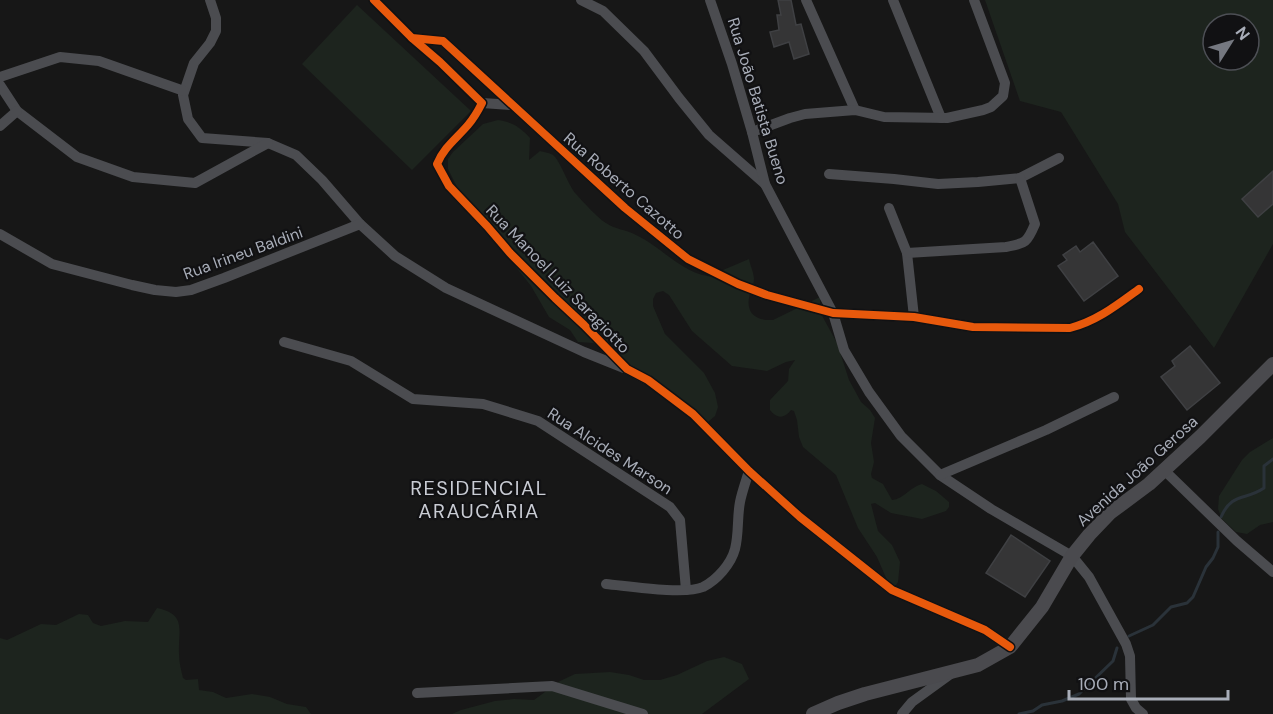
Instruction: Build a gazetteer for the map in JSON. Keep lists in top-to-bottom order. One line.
{"streets":{"main road":["Avenida João Gerosa"],"street":["Rua João Batista Bueno","Rua Roberto Cazotto","Rua Irineu Baldini","Rua Manoel Luiz Saragiotto","Rua Alcides Marson"]},"crossings":[["Rua João Batista Bueno","Rua Roberto Cazotto"],["Rua João Batista Bueno","Avenida João Gerosa"],["Rua Manoel Luiz Saragiotto","Avenida João Gerosa"]],"districts":["RESIDENCIAL ARAUCÁRIA"],"scale_bar":"100 m","north":"top right"}
